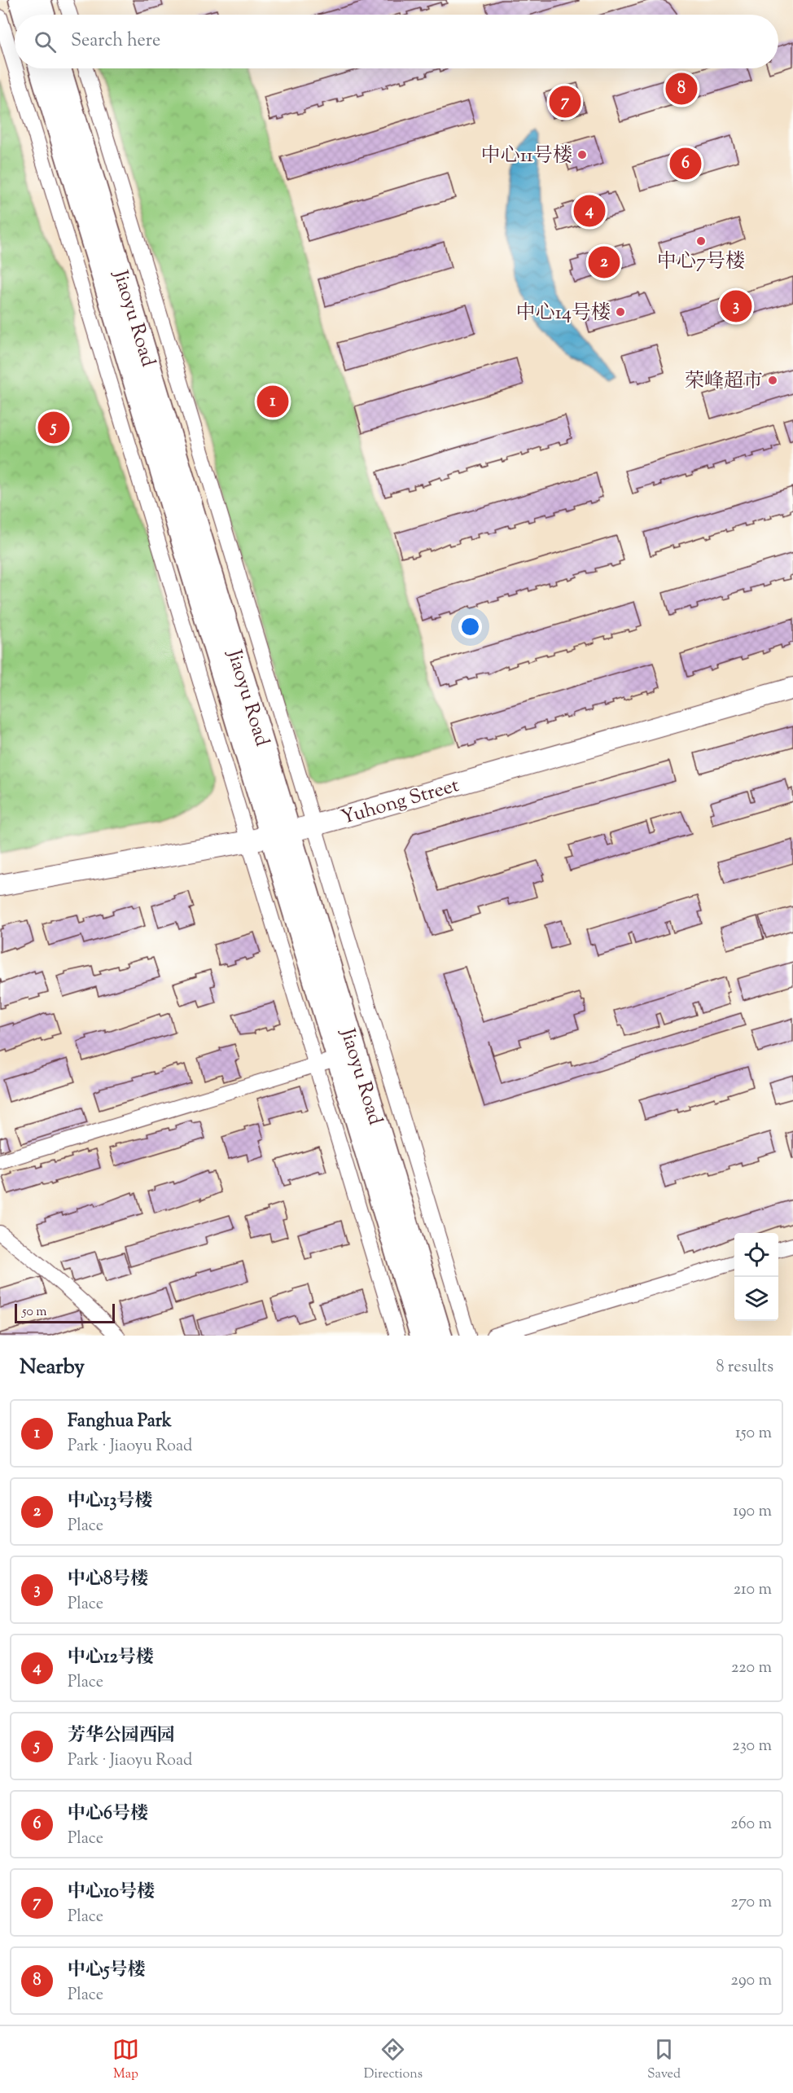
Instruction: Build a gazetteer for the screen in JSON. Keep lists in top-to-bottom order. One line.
{"streets":{"main road":["Jiaoyu Road"],"street":["Yuhong Street"]},"crossings":[["Jiaoyu Road","Yuhong Street"]],"places":["中心11号楼","中心7号楼","中心14号楼","荣峰超市"],"scale_bar":"50 m","page":{"search":"Search here","pins":["8","7","6","4","2","3","1","5"],"scale":"50 m","heading":["Nearby","8 results"],"list":[{"mark":"1","name":"Fanghua Park","note":"Park · Jiaoyu Road","value":"150 m"},{"mark":"2","name":"中心13号楼","note":"Place","value":"190 m"},{"mark":"3","name":"中心8号楼","note":"Place","value":"210 m"},{"mark":"4","name":"中心12号楼","note":"Place","value":"220 m"},{"mark":"5","name":"芳华公园西园","note":"Park · Jiaoyu Road","value":"230 m"},{"mark":"6","name":"中心6号楼","note":"Place","value":"260 m"},{"mark":"7","name":"中心10号楼","note":"Place","value":"270 m"},{"mark":"8","name":"中心5号楼","note":"Place","value":"290 m"}],"nav":["Map","Directions","Saved"]}}
